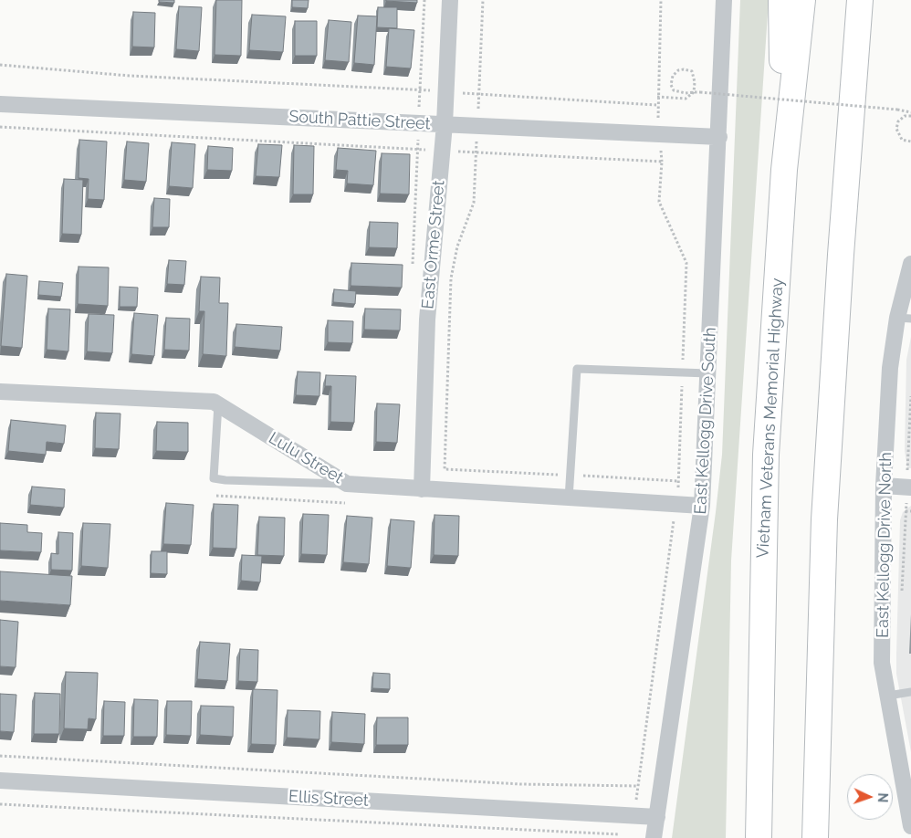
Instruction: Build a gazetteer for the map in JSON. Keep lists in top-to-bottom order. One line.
{"streets":{"highway":["Vietnam Veterans Memorial Highway"],"street":["South Pattie Street","East Orme Street","East Kellogg Drive South","Lulu Street","East Kellogg Drive North","Ellis Street"]},"crossings":[["South Pattie Street","East Orme Street"],["South Pattie Street","East Kellogg Drive South"],["East Orme Street","Lulu Street"],["East Kellogg Drive South","Lulu Street"],["East Kellogg Drive South","Ellis Street"]],"north":"right"}
